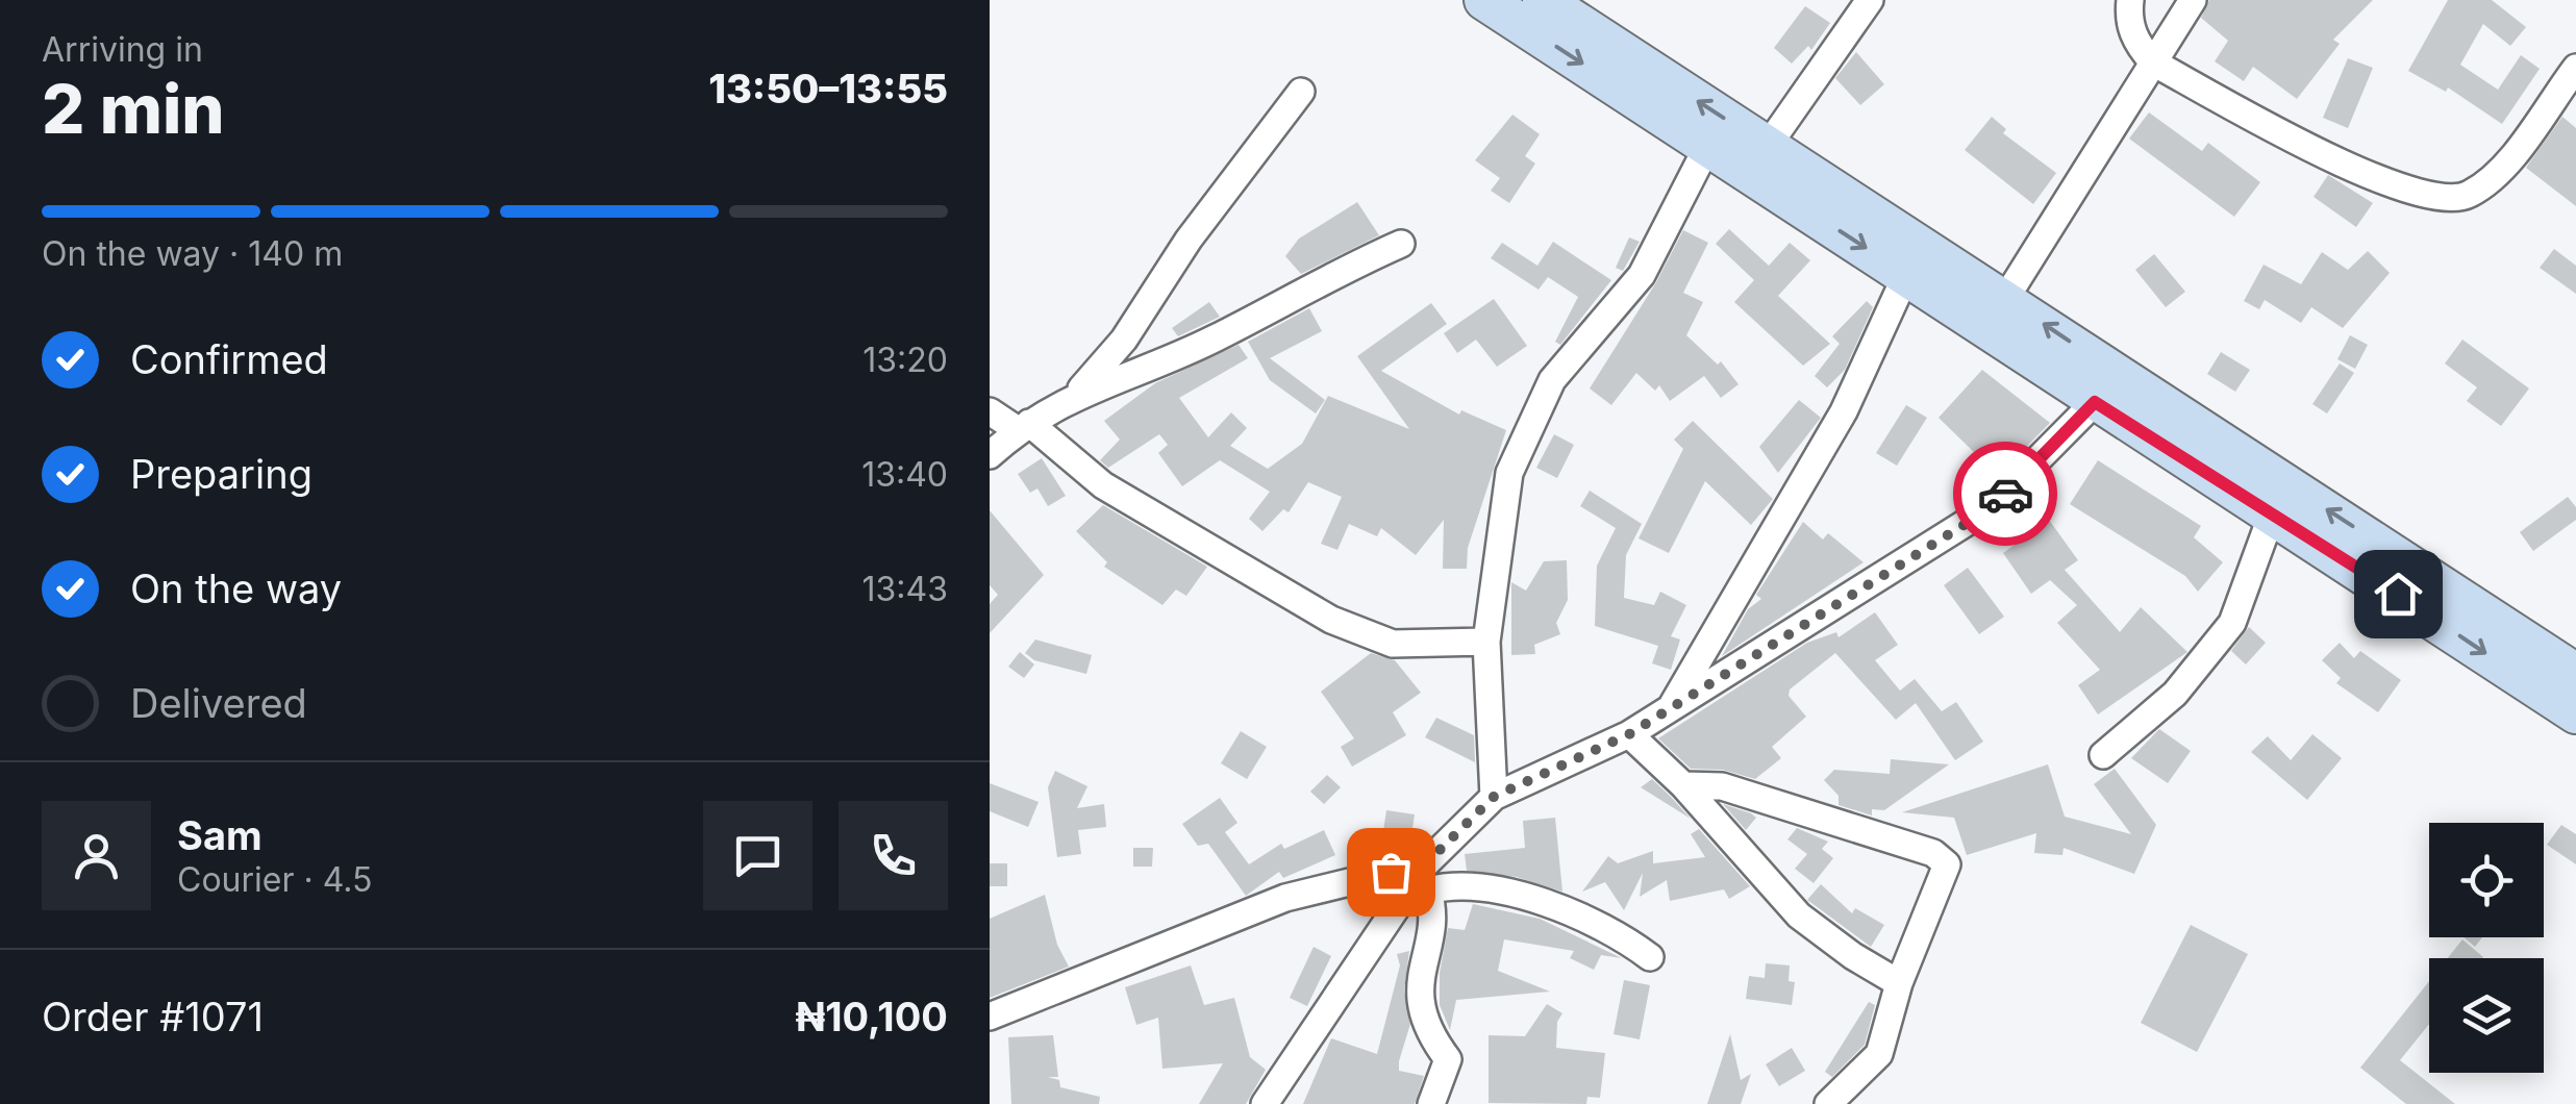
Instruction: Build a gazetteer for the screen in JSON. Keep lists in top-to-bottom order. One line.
{"page":{"heading":["2 min","Arriving in","13:50–13:55"],"panel":["Sam","Courier · 4.5","Order #1071","₦10,100"],"bar":"On the way · 140 m","list":[["Confirmed","13:20"],["Preparing","13:40"],["On the way","13:43"],"Delivered"]}}
